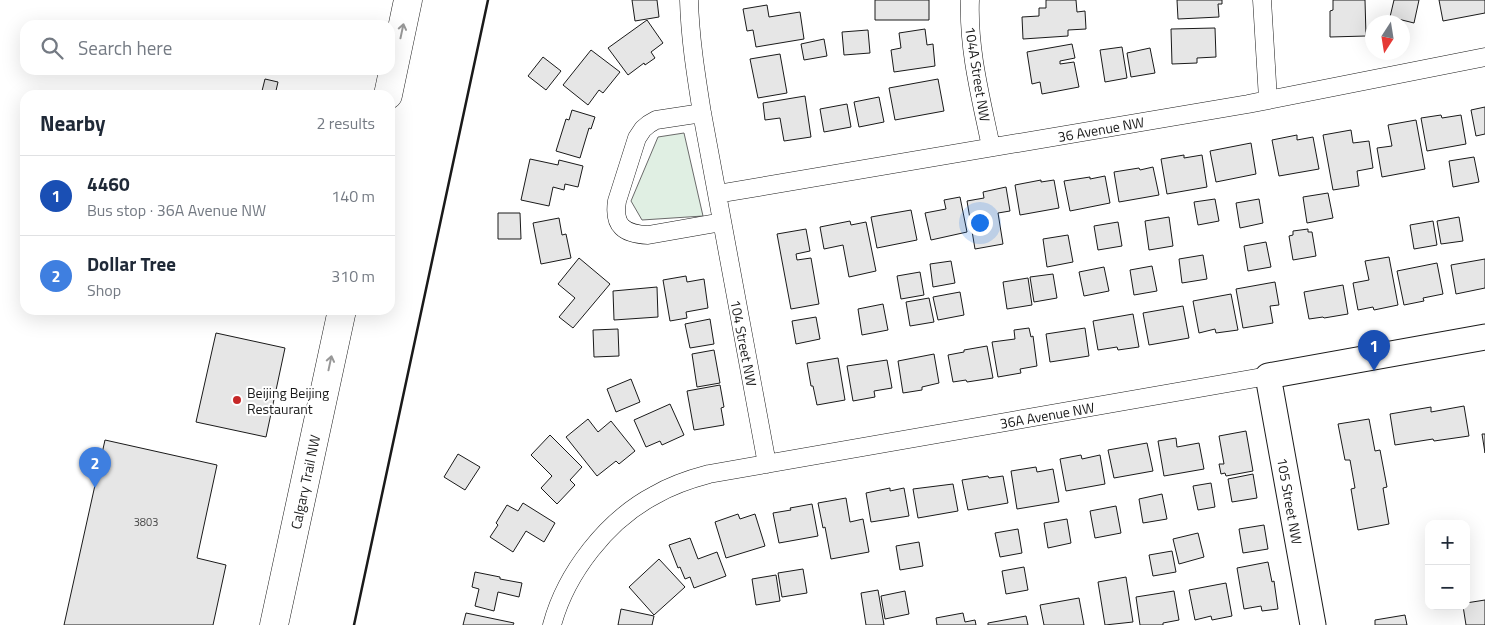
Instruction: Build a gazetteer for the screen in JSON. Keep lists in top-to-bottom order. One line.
{"streets":{"highway":["Calgary Trail NW"],"street":["104A Street NW","36 Avenue NW","104 Street NW","36A Avenue NW","105 Street NW"]},"crossings":[["104A Street NW","36 Avenue NW"],["36 Avenue NW","104 Street NW"],["104 Street NW","36A Avenue NW"],["36A Avenue NW","105 Street NW"]],"one_way":["Calgary Trail NW"],"places":["Beijing Beijing Restaurant"],"house_numbers":["3803"],"north":"bottom","page":{"search":"Search here","heading":["Nearby","2 results"],"list":[{"mark":"1","name":"4460","note":"Bus stop · 36A Avenue NW","value":"140 m"},{"mark":"2","name":"Dollar Tree","note":"Shop","value":"310 m"}],"pins":["1","2"],"map_buttons":["+","−"]}}
